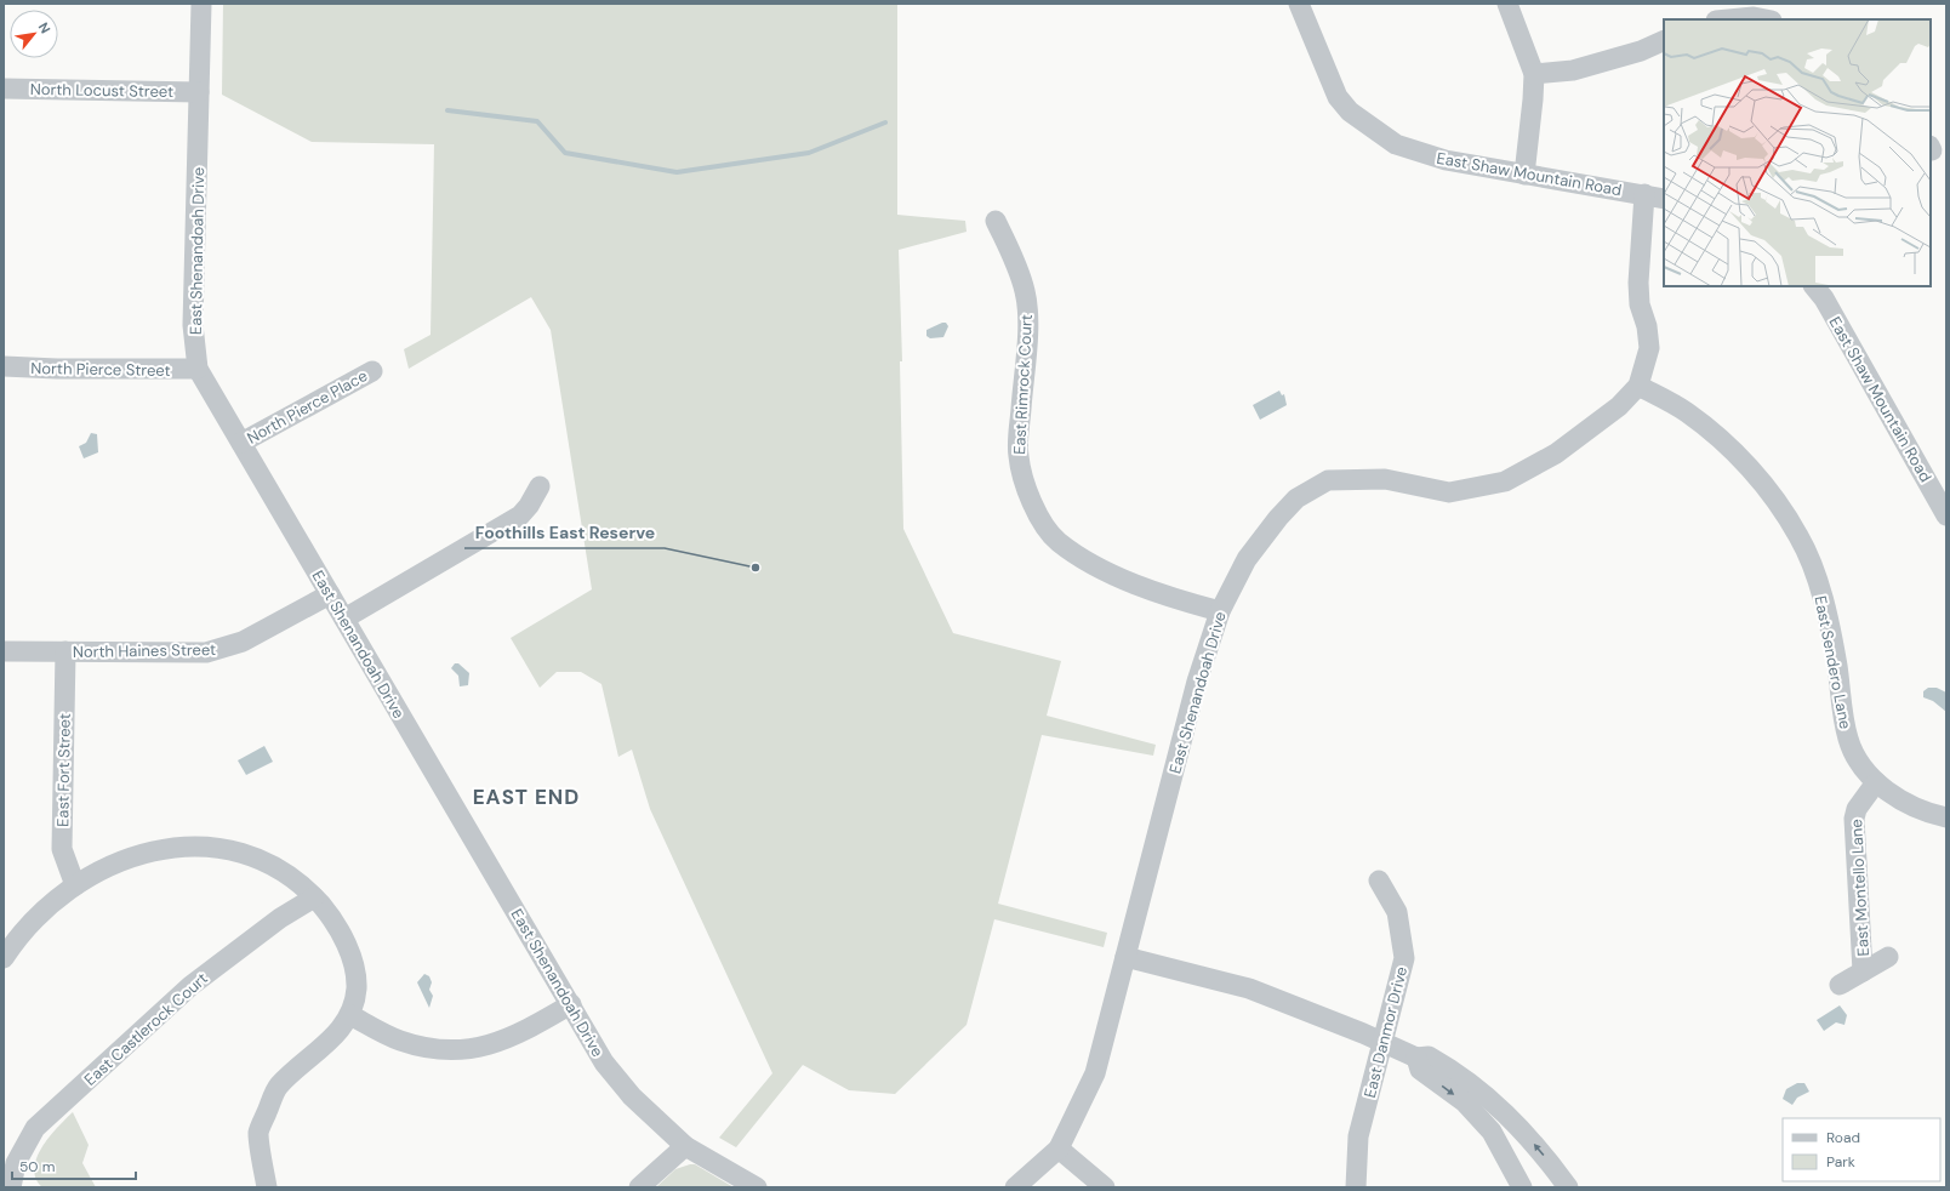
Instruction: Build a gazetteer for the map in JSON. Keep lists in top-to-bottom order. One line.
{"streets":{"street":["North Locust Street","East Shaw Mountain Road","East Shenandoah Drive","North Pierce Street","East Rimrock Court","North Pierce Place","North Haines Street","East Sendero Lane","East Fort Street","East Montello Lane","East Castlerock Court","East Danmor Drive"]},"crossings":[["North Locust Street","East Shenandoah Drive"],["East Shaw Mountain Road","East Shenandoah Drive"],["East Shenandoah Drive","North Pierce Street"],["East Shenandoah Drive","East Rimrock Court"],["East Shenandoah Drive","North Pierce Place"],["East Shenandoah Drive","North Haines Street"],["East Shenandoah Drive","East Sendero Lane"],["North Haines Street","East Fort Street"],["East Sendero Lane","East Montello Lane"]],"districts":["EAST END"],"places":["Foothills East Reserve"],"legend":["Road","Park"],"scale_bar":"50 m","north":"top right"}
